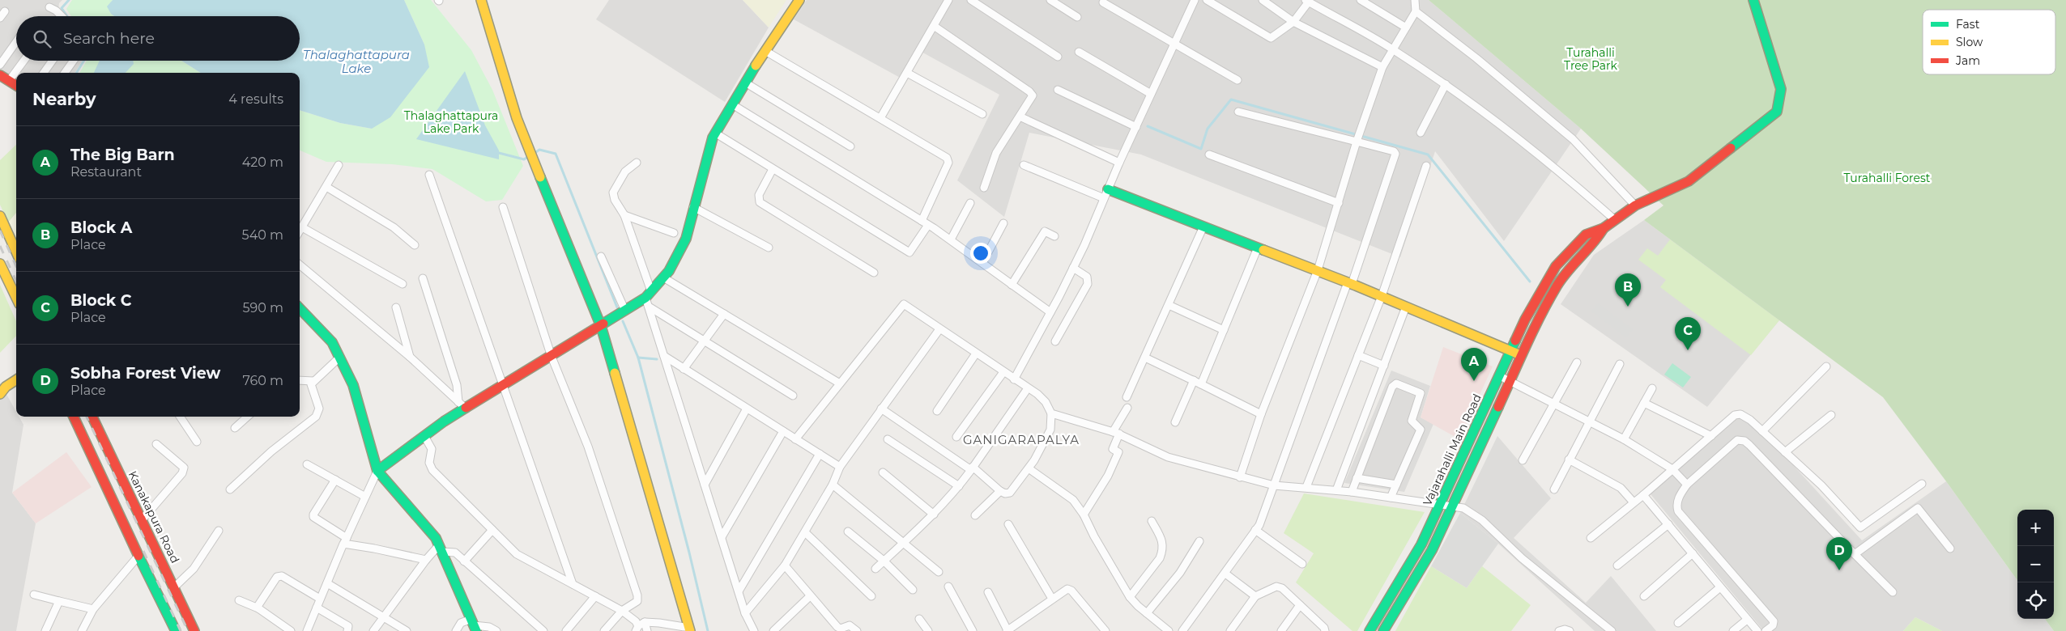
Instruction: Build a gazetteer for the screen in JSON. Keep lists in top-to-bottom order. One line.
{"streets":{"main road":["Vajarahalli Main Road","Kanakapura Road"]},"districts":["GANIGARAPALYA"],"water":["Thalaghattapura Lake"],"parks":["Turahalli Tree Park","Thalaghattapura Lake Park","Turahalli Forest"],"legend":["Fast","Slow","Jam"],"page":{"search":"Search here","heading":["Nearby","4 results"],"list":[{"mark":"A","name":"The Big Barn","note":"Restaurant","value":"420 m"},{"mark":"B","name":"Block A","note":"Place","value":"540 m"},{"mark":"C","name":"Block C","note":"Place","value":"590 m"},{"mark":"D","name":"Sobha Forest View","note":"Place","value":"760 m"}],"pins":["B","C","A","D"],"map_buttons":["+","−"]}}
